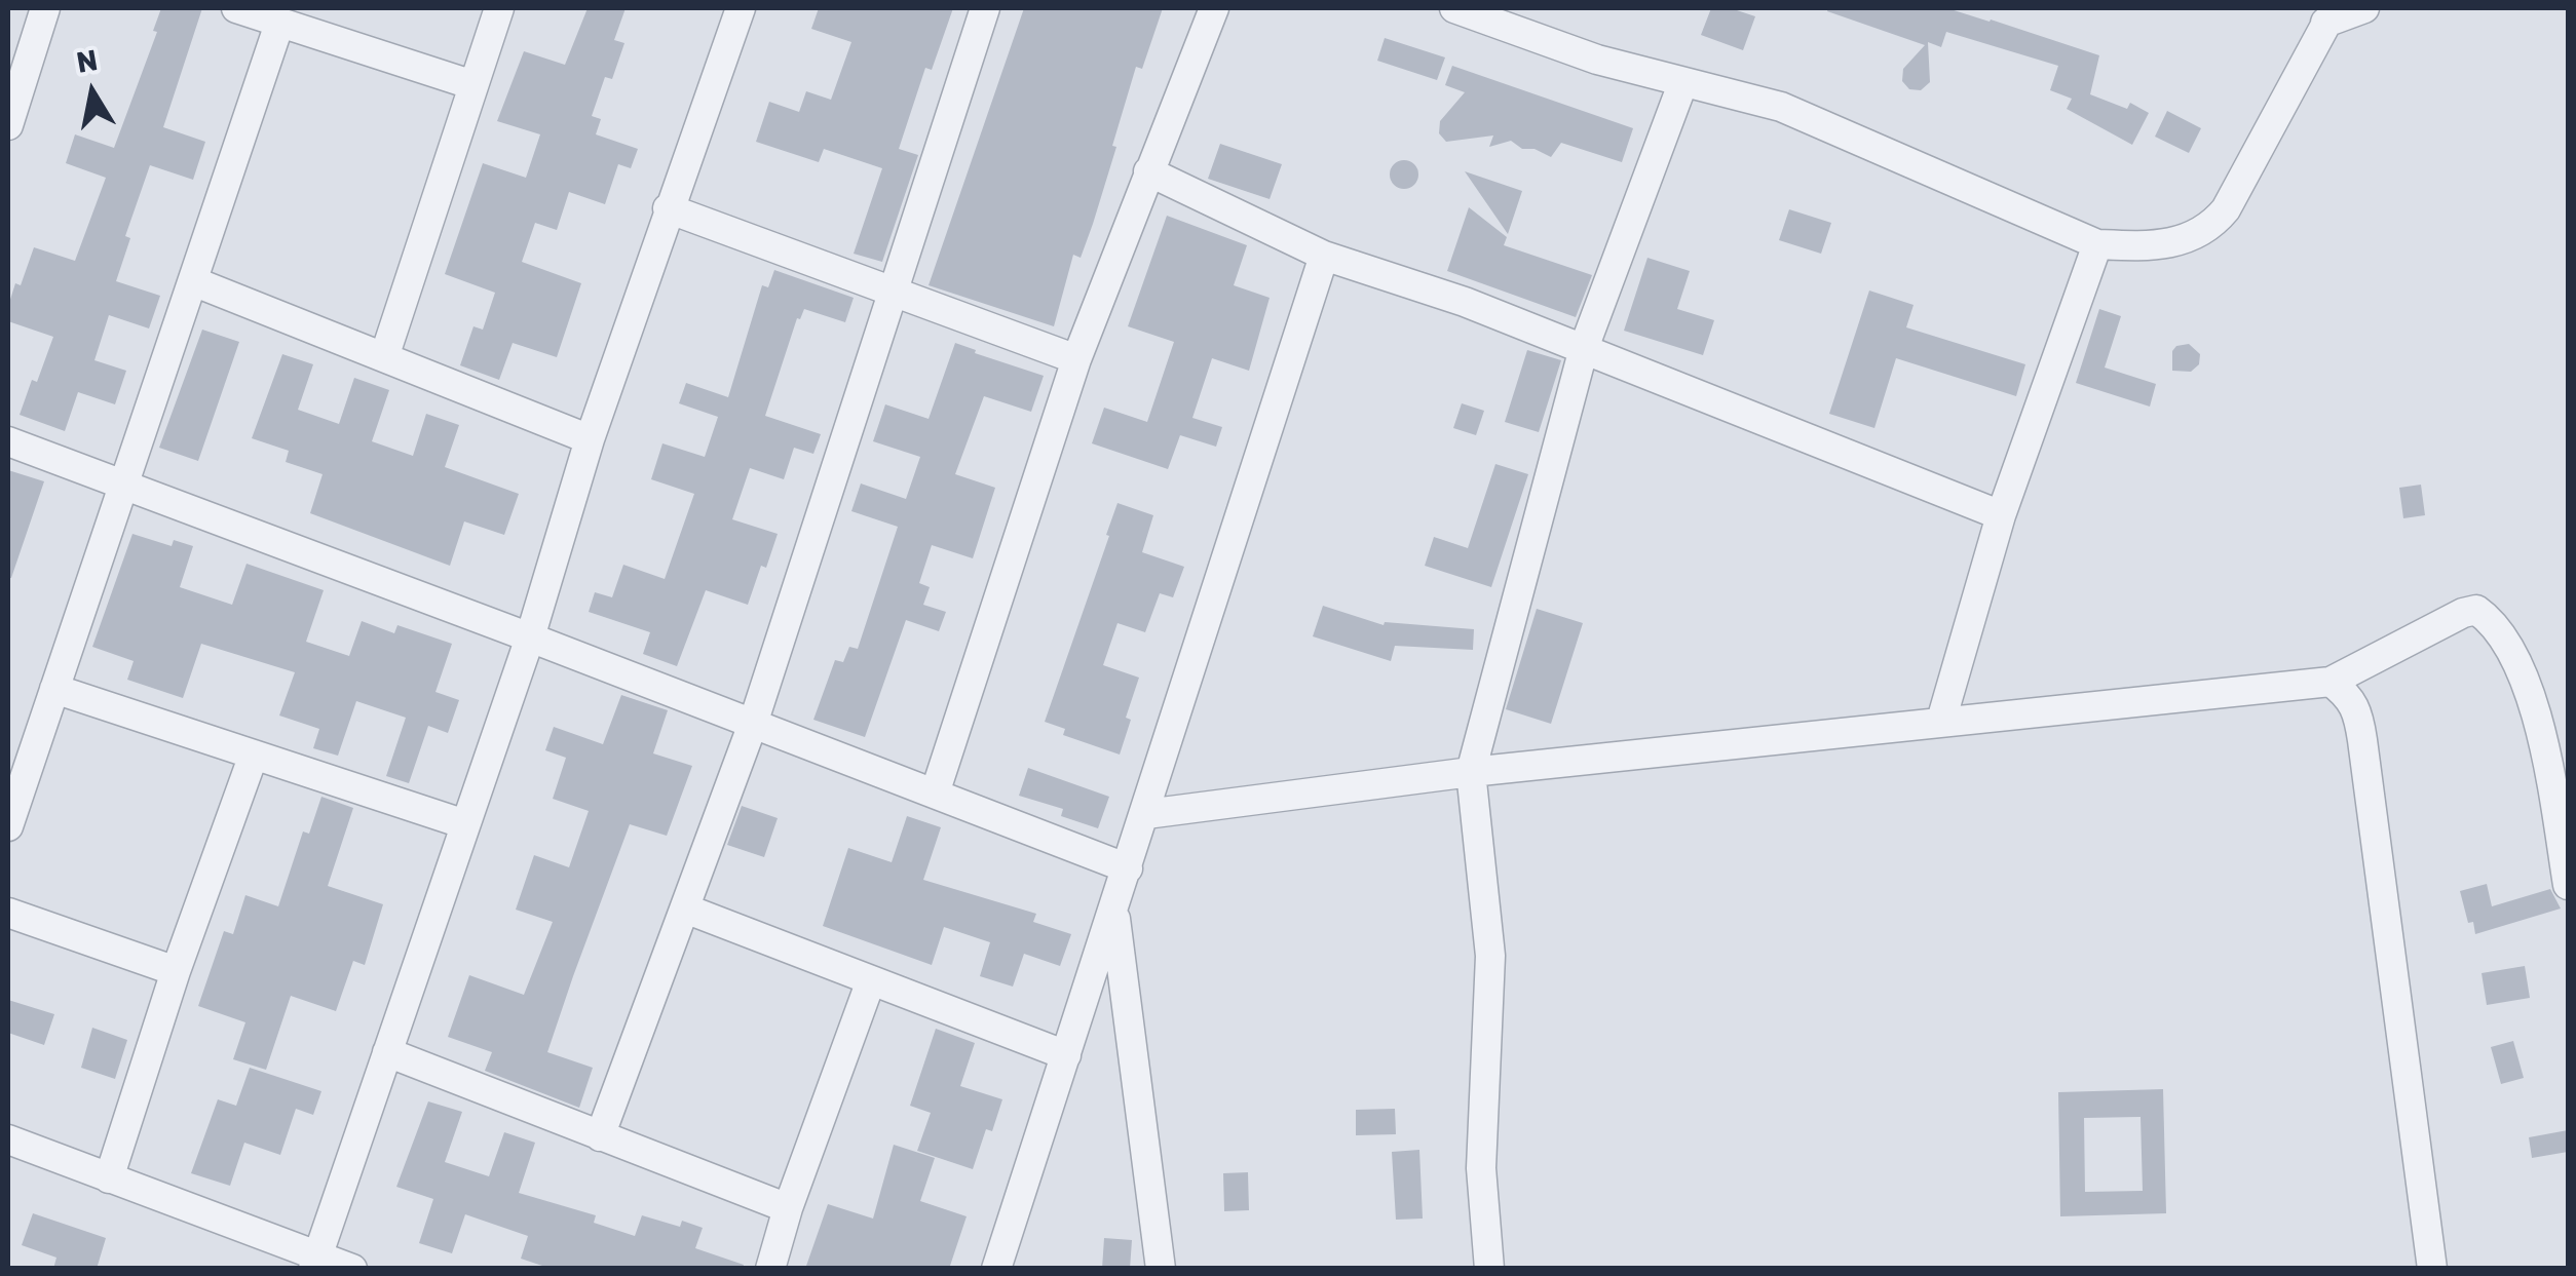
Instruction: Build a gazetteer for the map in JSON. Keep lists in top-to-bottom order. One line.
{"north":"top"}
